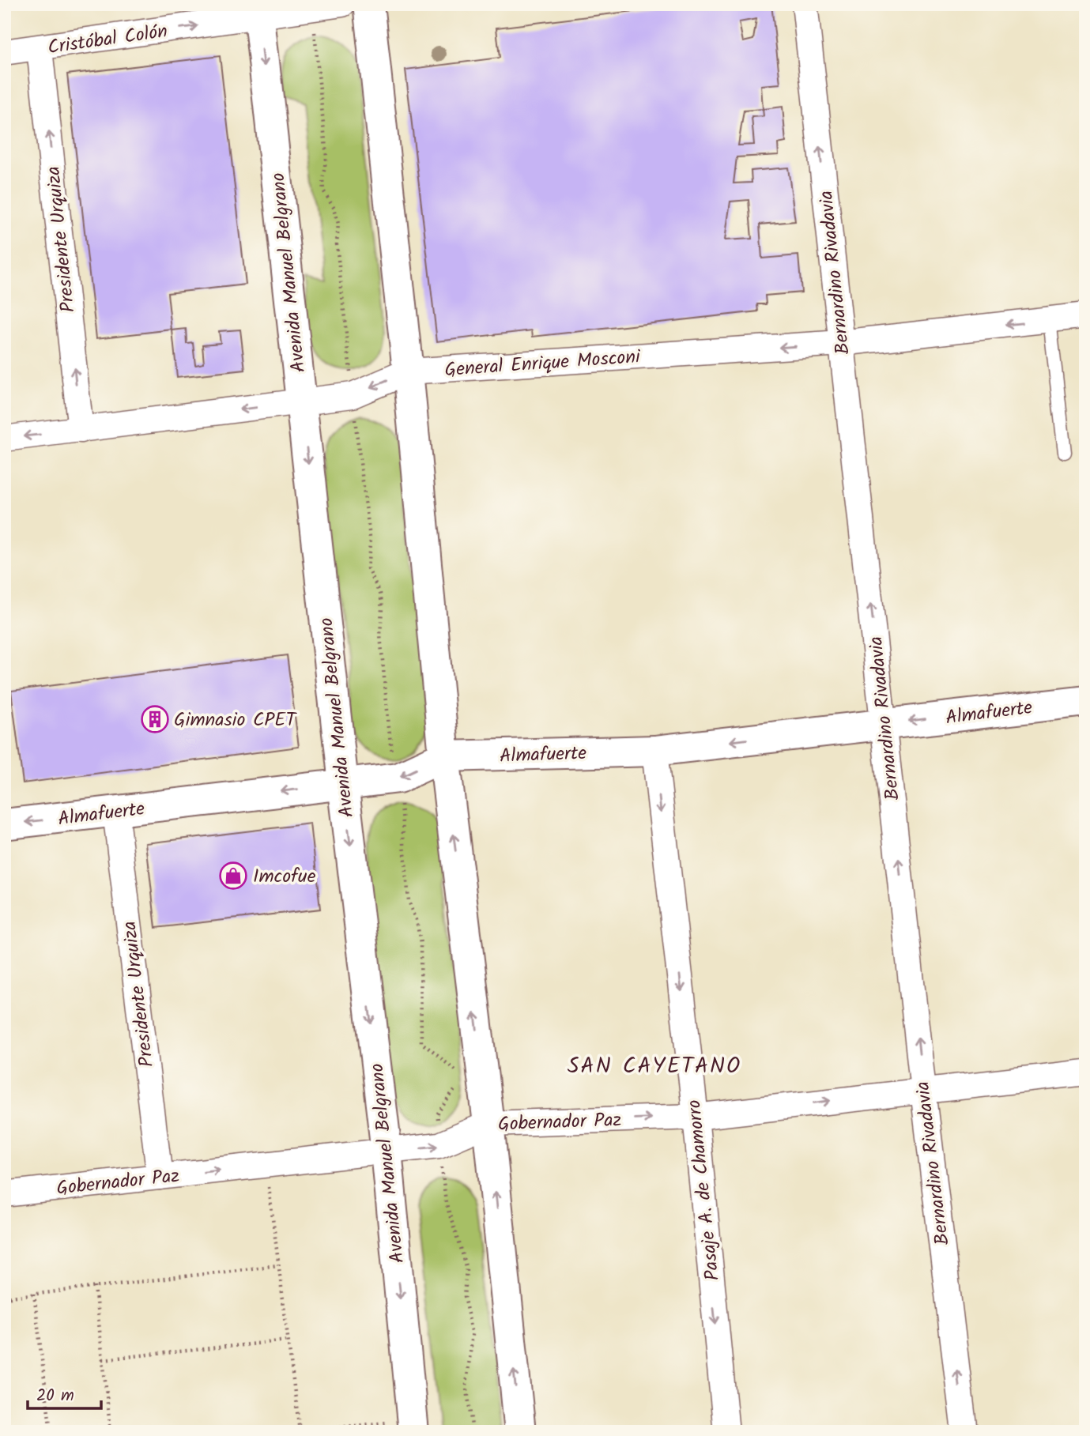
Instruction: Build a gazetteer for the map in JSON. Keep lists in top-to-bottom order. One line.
{"streets":{"main road":["Avenida Manuel Belgrano","Almafuerte"],"street":["Cristóbal Colón","Presidente Urquiza","Bernardino Rivadavia","General Enrique Mosconi","Gobernador Paz","Pasaje A. de Chamorro"]},"crossings":[["Cristóbal Colón","Presidente Urquiza"],["Cristóbal Colón","Avenida Manuel Belgrano"],["Presidente Urquiza","General Enrique Mosconi"],["Presidente Urquiza","Almafuerte"],["Presidente Urquiza","Gobernador Paz"],["Avenida Manuel Belgrano","General Enrique Mosconi"],["Avenida Manuel Belgrano","Almafuerte"],["Avenida Manuel Belgrano","Gobernador Paz"],["Bernardino Rivadavia","General Enrique Mosconi"],["Bernardino Rivadavia","Almafuerte"],["Bernardino Rivadavia","Gobernador Paz"],["Almafuerte","Pasaje A. de Chamorro"],["Gobernador Paz","Pasaje A. de Chamorro"]],"one_way":["Cristóbal Colón","Presidente Urquiza","Bernardino Rivadavia","General Enrique Mosconi","Almafuerte","Gobernador Paz","Pasaje A. de Chamorro"],"districts":["SAN CAYETANO"],"places":{"building":["Gimnasio CPET"],"shop":["Imcofue"]},"scale_bar":"20 m"}
